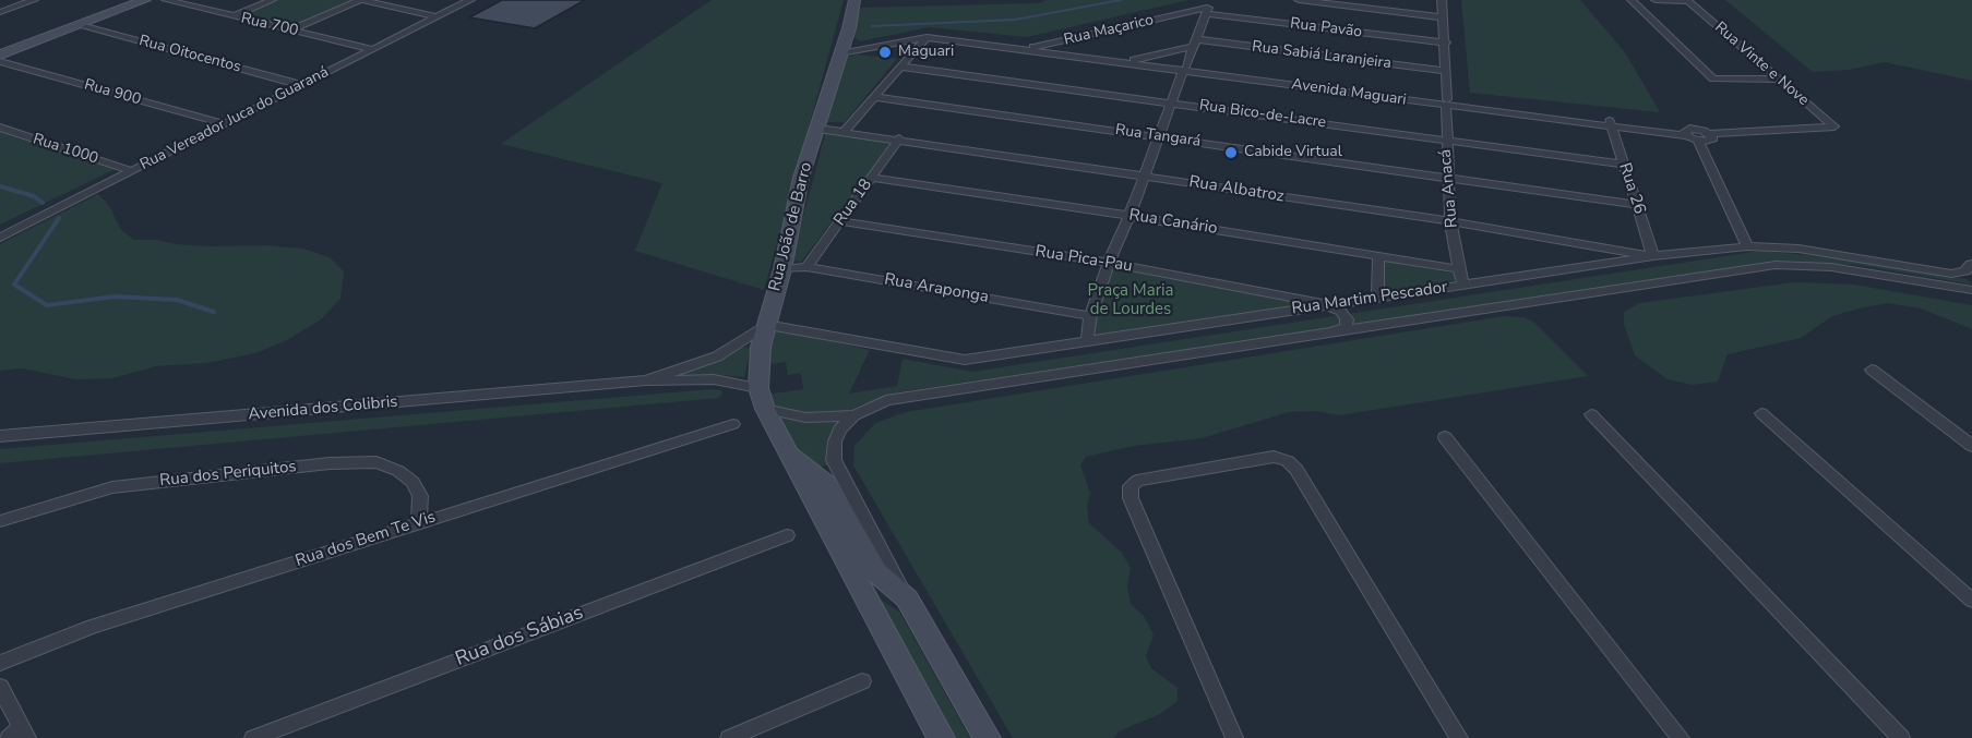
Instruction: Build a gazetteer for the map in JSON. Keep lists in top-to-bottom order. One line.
{"streets":{"street":["Rua 700","Rua Pavão","Rua Maçarico","Rua Oitocentos","Rua Sabiá Laranjeira","Rua Vinte e Nove","Rua 900","Avenida Maguari","Rua Bico-de-Lacre","Rua Vereador Juca do Guaraná","Rua Tangará","Rua 1000","Rua Anacá","Rua 26","Rua Albatroz","Rua 18","Rua Canário","Rua João de Barro","Rua Pica-Pau","Rua Araponga","Rua Martim Pescador","Avenida dos Colibris","Rua dos Periquitos","Rua dos Bem Te Vis","Rua dos Sábias"]},"crossings":[["Rua 700","Rua Vereador Juca do Guaraná"],["Rua Pavão","Rua Maçarico"],["Rua Pavão","Rua Anacá"],["Rua Maçarico","Avenida Maguari"],["Rua Oitocentos","Rua Vereador Juca do Guaraná"],["Rua Sabiá Laranjeira","Avenida Maguari"],["Rua Sabiá Laranjeira","Rua Anacá"],["Rua 900","Rua Vereador Juca do Guaraná"],["Avenida Maguari","Rua Anacá"],["Avenida Maguari","Rua 26"],["Avenida Maguari","Rua João de Barro"],["Rua Bico-de-Lacre","Rua Anacá"],["Rua Bico-de-Lacre","Rua 26"],["Rua Vereador Juca do Guaraná","Rua 1000"],["Rua Tangará","Rua Anacá"],["Rua Tangará","Rua 26"],["Rua Anacá","Rua Albatroz"],["Rua Anacá","Rua Canário"],["Rua 26","Rua Albatroz"],["Rua 26","Rua Martim Pescador"],["Rua Albatroz","Rua 18"],["Rua Albatroz","Rua João de Barro"],["Rua Albatroz","Rua Martim Pescador"],["Rua 18","Rua Canário"],["Rua 18","Rua Pica-Pau"],["Rua 18","Rua Araponga"],["Rua João de Barro","Rua Araponga"],["Rua João de Barro","Rua Martim Pescador"],["Rua João de Barro","Avenida dos Colibris"],["Rua Pica-Pau","Rua Martim Pescador"],["Rua Martim Pescador","Avenida dos Colibris"],["Rua dos Periquitos","Rua dos Bem Te Vis"]],"parks":["Praça Maria de Lourdes"],"places":["Maguari","Cabide Virtual"]}
